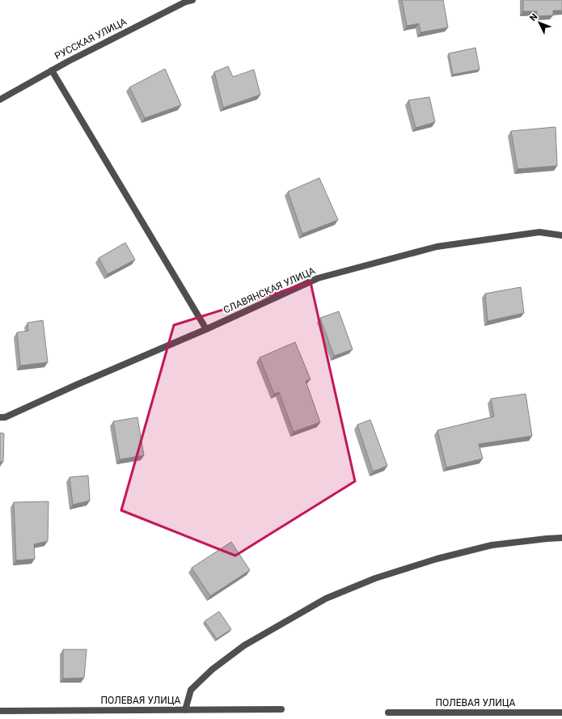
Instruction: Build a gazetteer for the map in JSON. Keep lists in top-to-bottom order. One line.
{"streets":{"street":["РУССКАЯ УЛИЦА","СЛАВЯНСКАЯ УЛИЦА","ПОЛЕВАЯ УЛИЦА"]},"north":"top left"}
